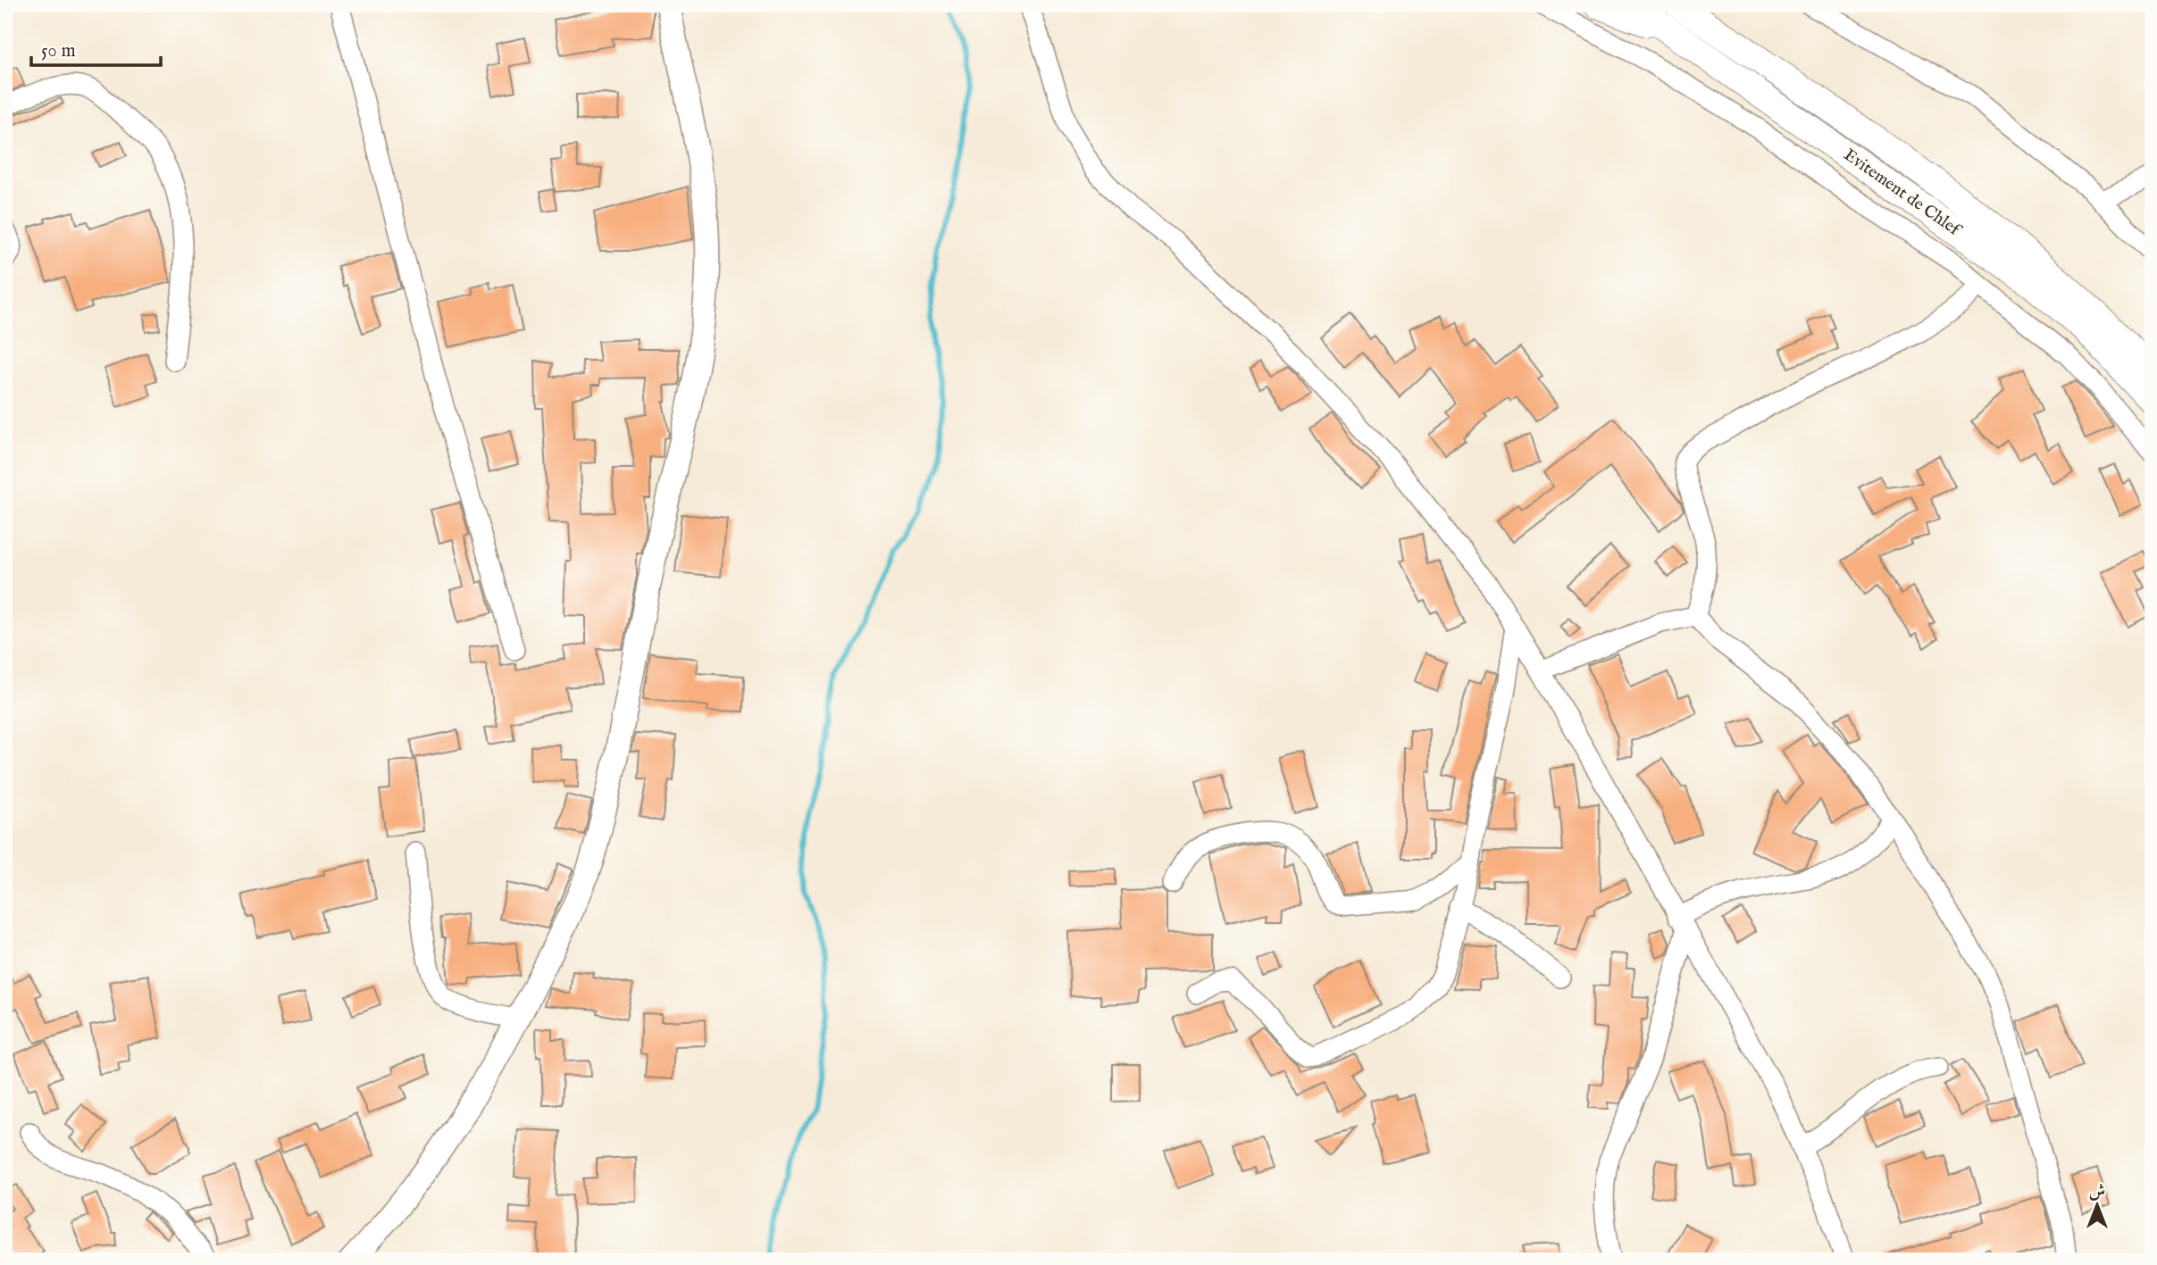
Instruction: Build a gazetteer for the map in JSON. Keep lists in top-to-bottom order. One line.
{"streets":{"highway":["Evitement de Chlef"]},"scale_bar":"50 m","north":"top"}
